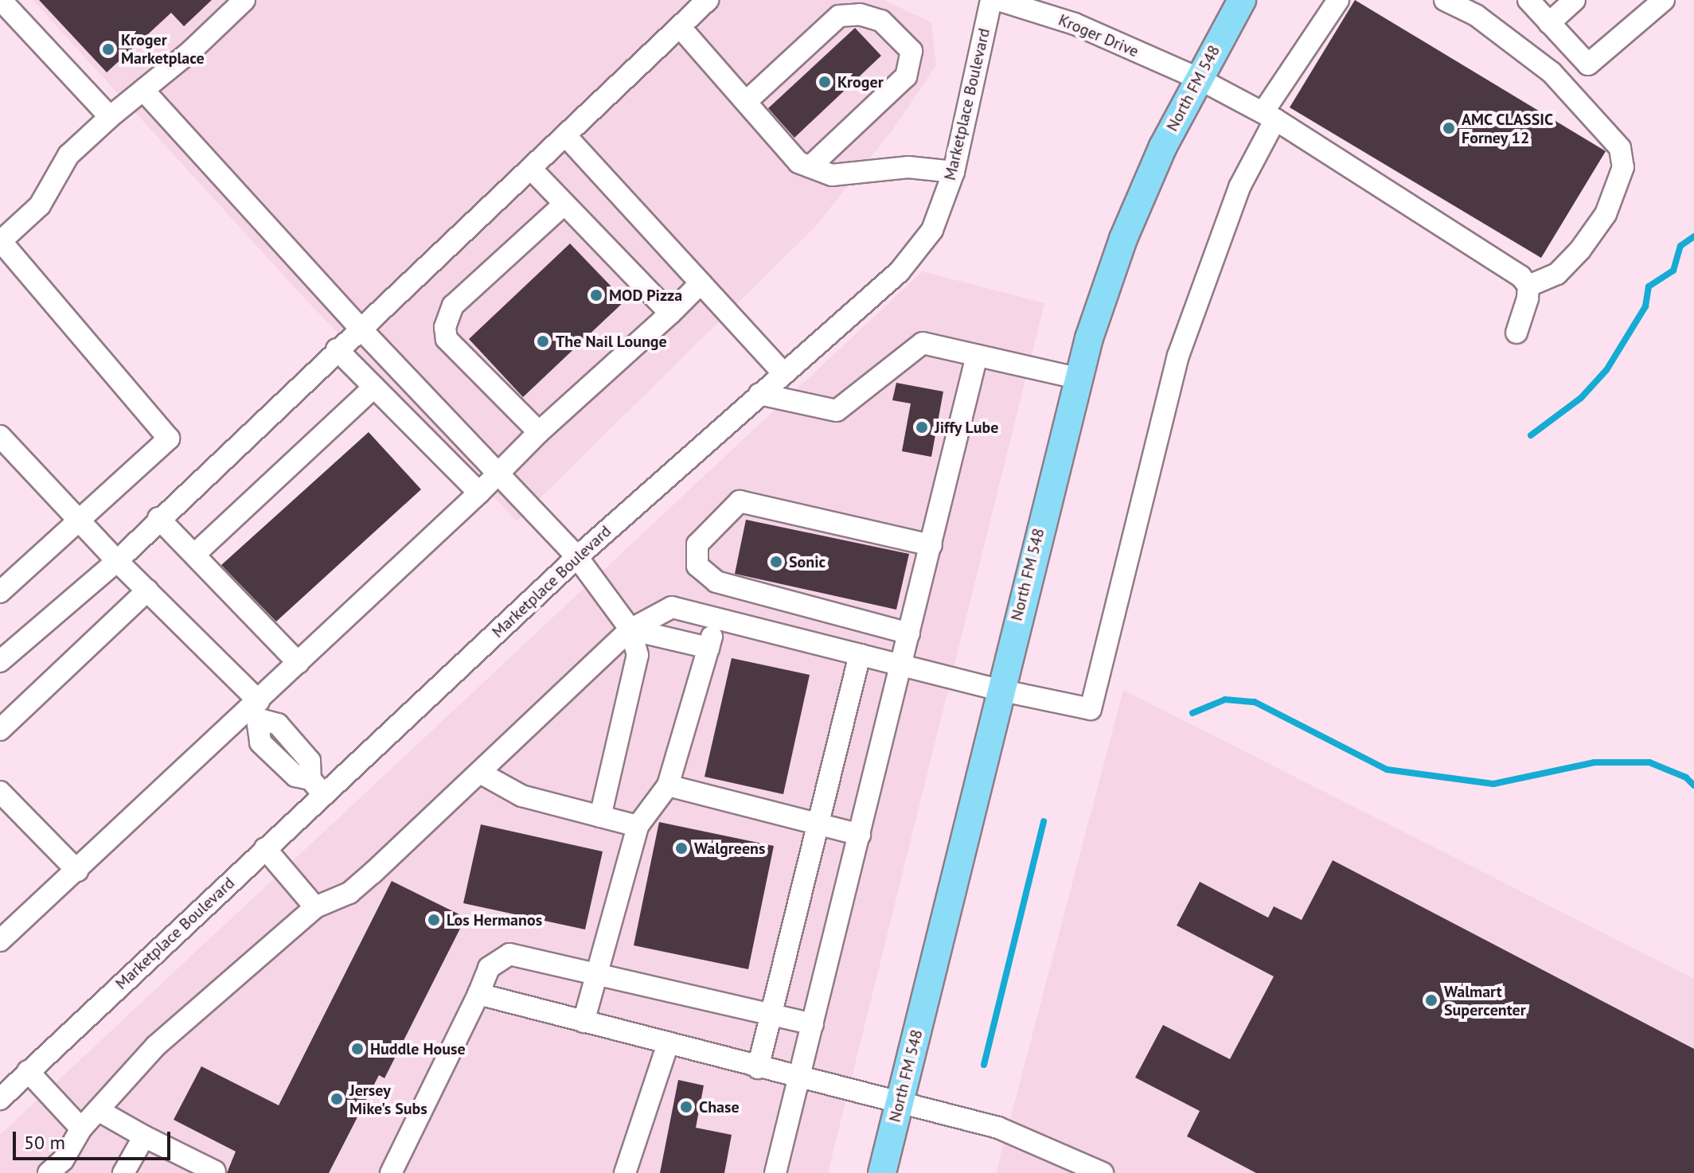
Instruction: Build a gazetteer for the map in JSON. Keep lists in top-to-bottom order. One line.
{"streets":{"main road":["North FM 548"],"street":["Kroger Drive","Marketplace Boulevard"]},"crossings":[["Kroger Drive","North FM 548"]],"places":["Kroger Marketplace","Kroger","AMC CLASSIC Forney 12","MOD Pizza","The Nail Lounge","Jiffy Lube","Sonic","Walgreens","Los Hermanos","Walmart Supercenter","Huddle House","Jersey Mike's Subs","Chase"],"scale_bar":"50 m"}
